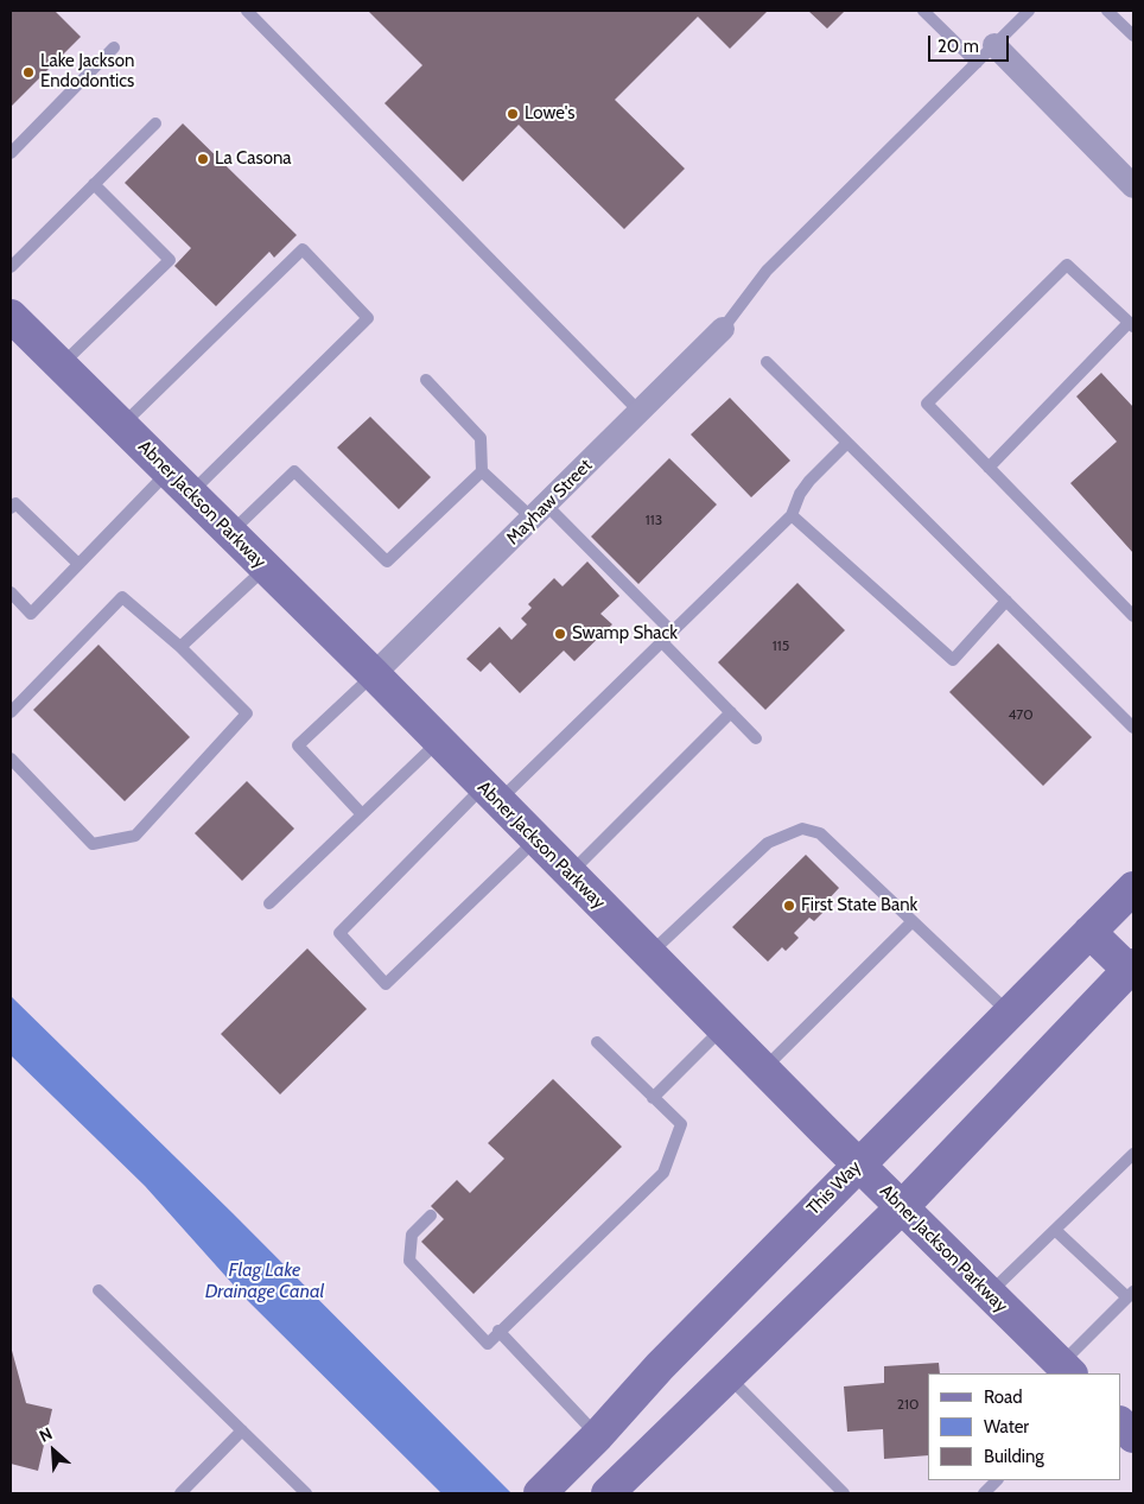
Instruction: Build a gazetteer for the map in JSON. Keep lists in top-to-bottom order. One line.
{"streets":{"main road":["Abner Jackson Parkway","This Way"],"street":["Mayhaw Street"]},"crossings":[["Mayhaw Street","Abner Jackson Parkway"],["Abner Jackson Parkway","This Way"]],"water":["Flag Lake Drainage Canal"],"places":["Lake Jackson Endodontics","Lowe's","La Casona","Swamp Shack","First State Bank"],"house_numbers":["113","115","470","210"],"legend":["Road","Water","Building"],"scale_bar":"20 m","north":"top left"}
